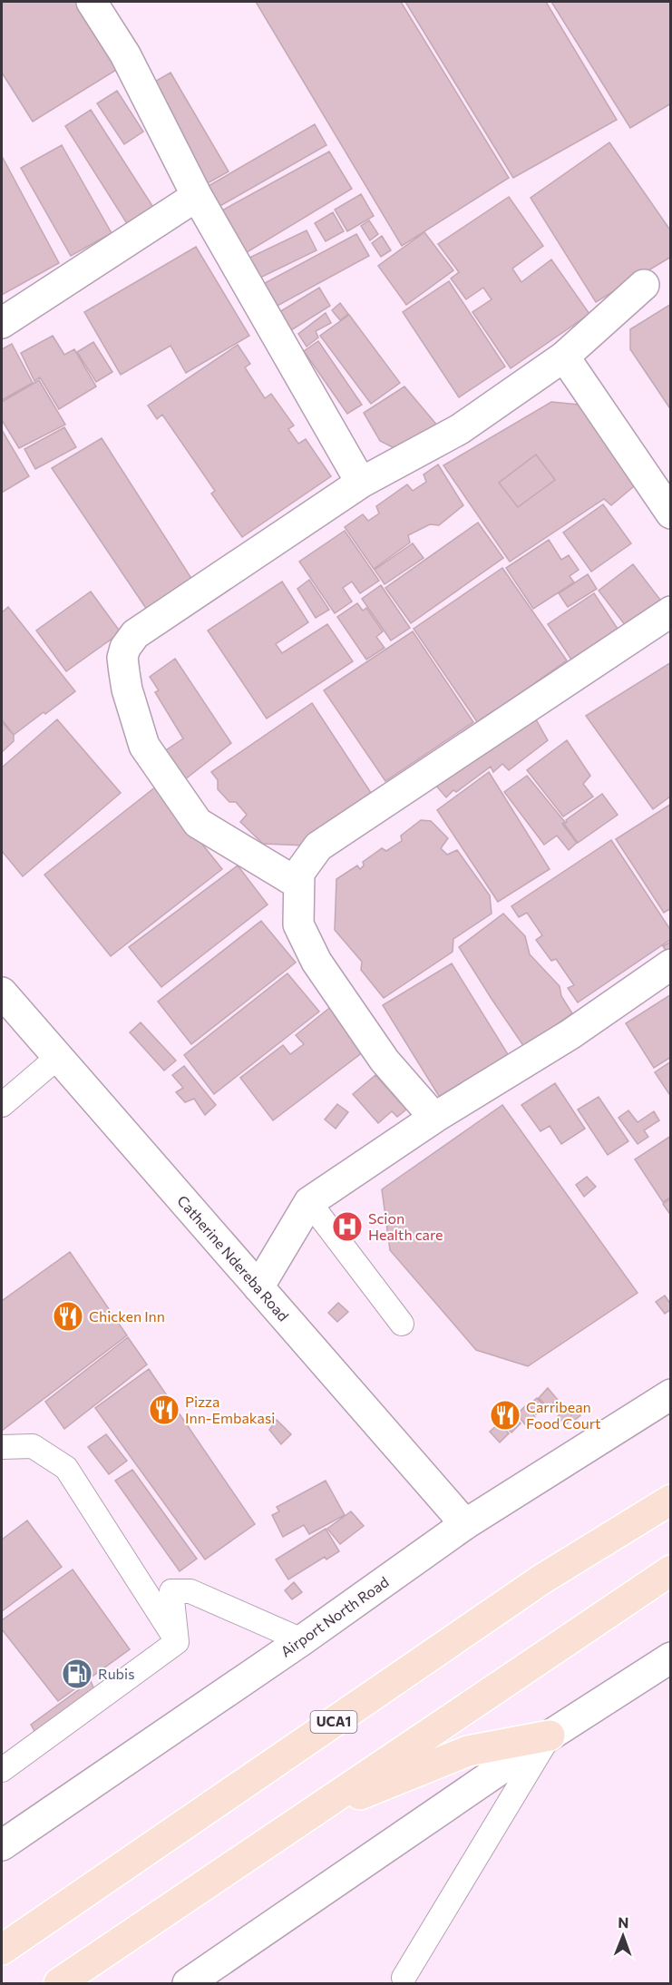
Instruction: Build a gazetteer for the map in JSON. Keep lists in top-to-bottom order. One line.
{"streets":{"main road":["UCA1"],"street":["Catherine Ndereba Road","Airport North Road"]},"crossings":[["Catherine Ndereba Road","Airport North Road"]],"places":{"hospital":["Scion Health care"],"restaurant":["Chicken Inn","Pizza Inn-Embakasi","Carribean Food Court"],"fuel station":["Rubis"]},"north":"top"}
